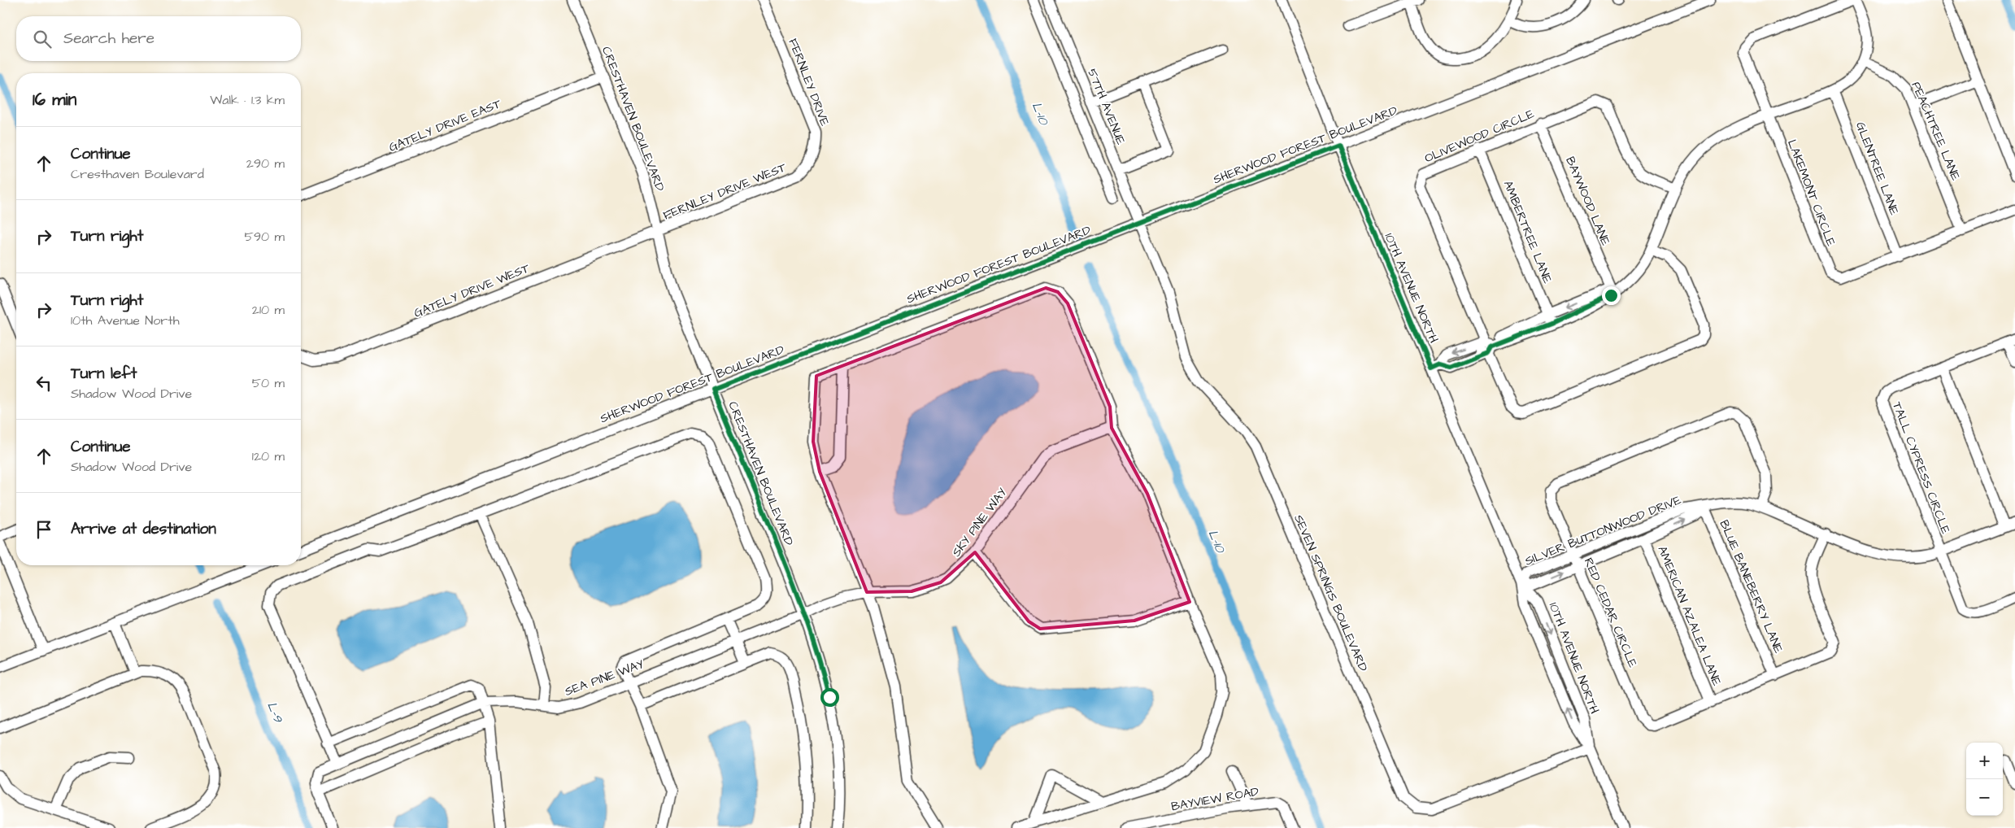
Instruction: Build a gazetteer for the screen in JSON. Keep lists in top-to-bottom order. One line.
{"streets":{"street":["FERNLEY DRIVE","57TH AVENUE","CRESTHAVEN BOULEVARD","GATELY DRIVE EAST","PEACHTREE LANE","OLIVEWOOD CIRCLE","SHERWOOD FOREST BOULEVARD","GLENTREE LANE","FERNLEY DRIVE WEST","LAKEMONT CIRCLE","BAYWOOD LANE","AMBERTREE LANE","10TH AVENUE NORTH","GATELY DRIVE WEST","TALL CYPRESS CIRCLE","SKY PINE WAY","SILVER BUTTONWOOD DRIVE","BLUE BANEBERRY LANE","SEVEN SPRINGS BOULEVARD","RED CEDAR CIRCLE","AMERICAN AZALEA LANE","SEA PINE WAY","BAYVIEW ROAD"]},"crossings":[["FERNLEY DRIVE","FERNLEY DRIVE WEST"],["57TH AVENUE","SHERWOOD FOREST BOULEVARD"],["57TH AVENUE","SEVEN SPRINGS BOULEVARD"],["CRESTHAVEN BOULEVARD","GATELY DRIVE EAST"],["CRESTHAVEN BOULEVARD","SHERWOOD FOREST BOULEVARD"],["CRESTHAVEN BOULEVARD","FERNLEY DRIVE WEST"],["CRESTHAVEN BOULEVARD","GATELY DRIVE WEST"],["CRESTHAVEN BOULEVARD","SKY PINE WAY"],["CRESTHAVEN BOULEVARD","SEA PINE WAY"],["PEACHTREE LANE","LAKEMONT CIRCLE"],["OLIVEWOOD CIRCLE","BAYWOOD LANE"],["OLIVEWOOD CIRCLE","AMBERTREE LANE"],["SHERWOOD FOREST BOULEVARD","10TH AVENUE NORTH"],["SHERWOOD FOREST BOULEVARD","SEVEN SPRINGS BOULEVARD"],["GLENTREE LANE","LAKEMONT CIRCLE"],["FERNLEY DRIVE WEST","GATELY DRIVE WEST"],["10TH AVENUE NORTH","SILVER BUTTONWOOD DRIVE"],["10TH AVENUE NORTH","SEVEN SPRINGS BOULEVARD"],["TALL CYPRESS CIRCLE","SILVER BUTTONWOOD DRIVE"],["SKY PINE WAY","SEA PINE WAY"],["SILVER BUTTONWOOD DRIVE","BLUE BANEBERRY LANE"],["SILVER BUTTONWOOD DRIVE","RED CEDAR CIRCLE"],["SILVER BUTTONWOOD DRIVE","AMERICAN AZALEA LANE"],["BLUE BANEBERRY LANE","RED CEDAR CIRCLE"],["RED CEDAR CIRCLE","AMERICAN AZALEA LANE"]],"water":["L-10","L-9"],"page":{"search":"Search here","heading":["16 min","Walk · 1.3 km"],"list":[["Continue","Cresthaven Boulevard","290 m"],["Turn right","590 m"],["Turn right","10th Avenue North","210 m"],["Turn left","Shadow Wood Drive","50 m"],["Continue","Shadow Wood Drive","120 m"],"Arrive at destination"],"map_buttons":["+","−"]}}
